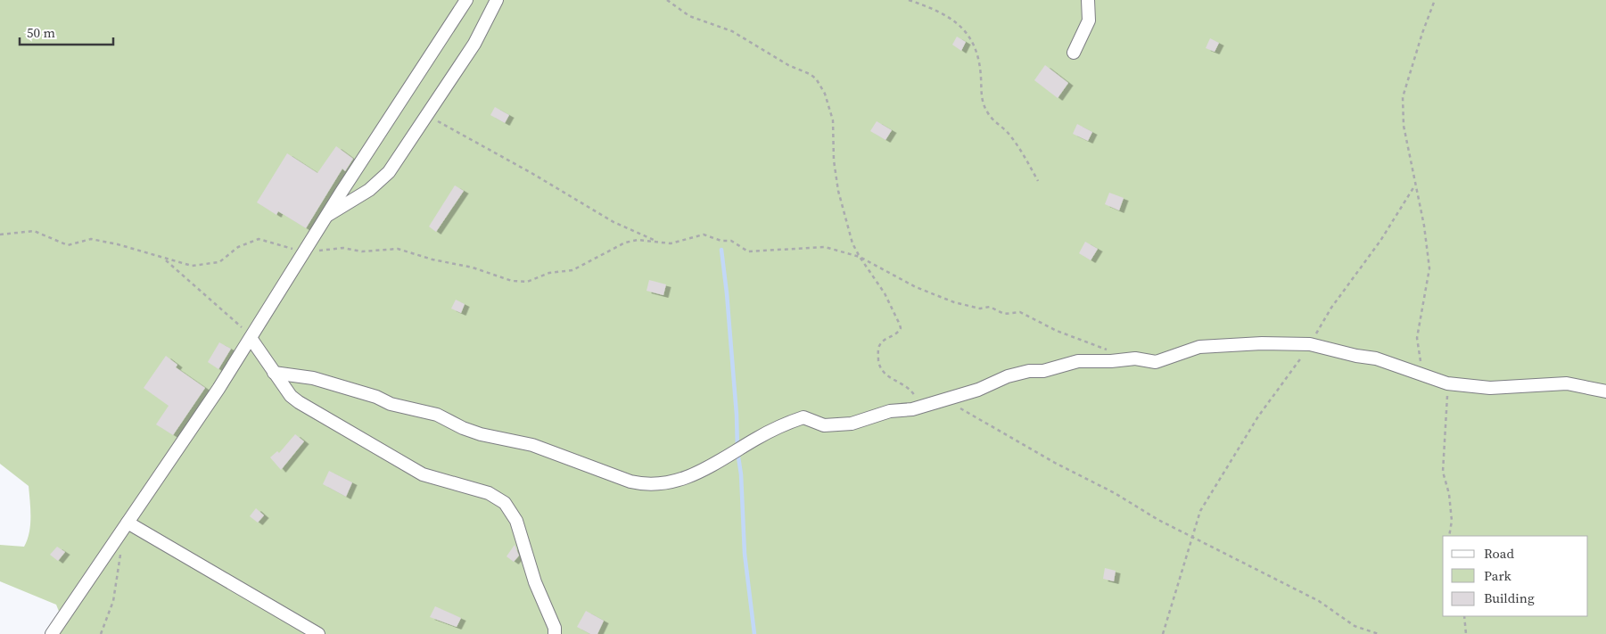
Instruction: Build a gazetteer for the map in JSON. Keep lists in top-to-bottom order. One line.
{"legend":["Road","Park","Building"],"scale_bar":"50 m"}
